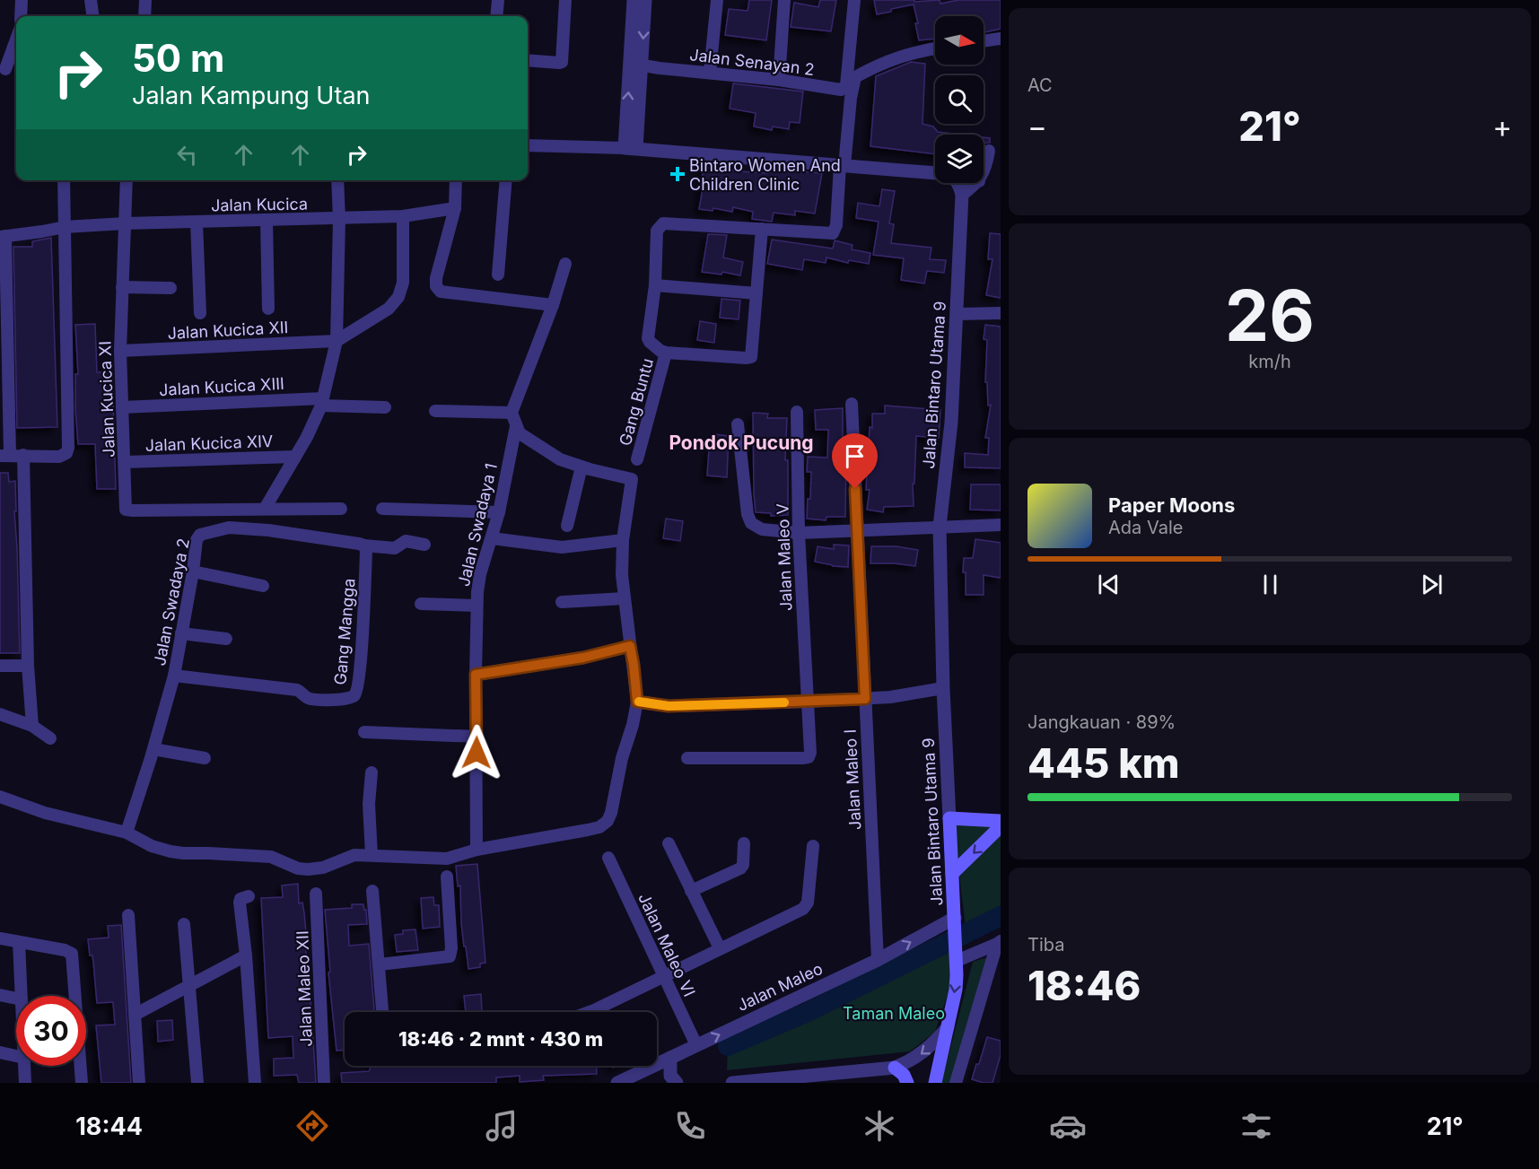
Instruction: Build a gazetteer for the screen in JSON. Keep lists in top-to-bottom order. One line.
{"streets":{"main road":["Jalan Bintaro Utama 9"],"street":["Jalan Senayan 2","Jalan Kucica","Jalan Kucica XII","Jalan Kucica XIII","Jalan Kucica XI","Gang Buntu","Jalan Kucica XIV","Jalan Swadaya 1","Jalan Maleo V","Jalan Swadaya 2","Gang Mangga","Jalan Maleo I","Jalan Maleo VI","Jalan Maleo","Jalan Maleo XII"]},"crossings":[["Jalan Kucica","Jalan Kucica XI"],["Jalan Kucica XII","Jalan Kucica XI"],["Jalan Bintaro Utama 9","Jalan Maleo"],["Jalan Kucica XIII","Jalan Kucica XI"],["Jalan Kucica XI","Jalan Kucica XIV"],["Jalan Swadaya 2","Gang Mangga"],["Jalan Maleo I","Jalan Maleo"],["Jalan Maleo VI","Jalan Maleo"]],"districts":["Pondok Pucung"],"parks":["Taman Maleo"],"places":{"health":["Bintaro Women And Children Clinic"]},"north":"right","page":{"tile":["AC",["26","km/h"],["Jangkauan · 89%","445 km"],["Tiba","18:46"]],"turn":["50 m","Jalan Kampung Utan"],"heat":["−","21°","+"],"song":["Paper Moons","Ada Vale"],"limit":"30","trip":"18:46 · 2 mnt · 430 m","tabs":["18:44","21°"]}}
